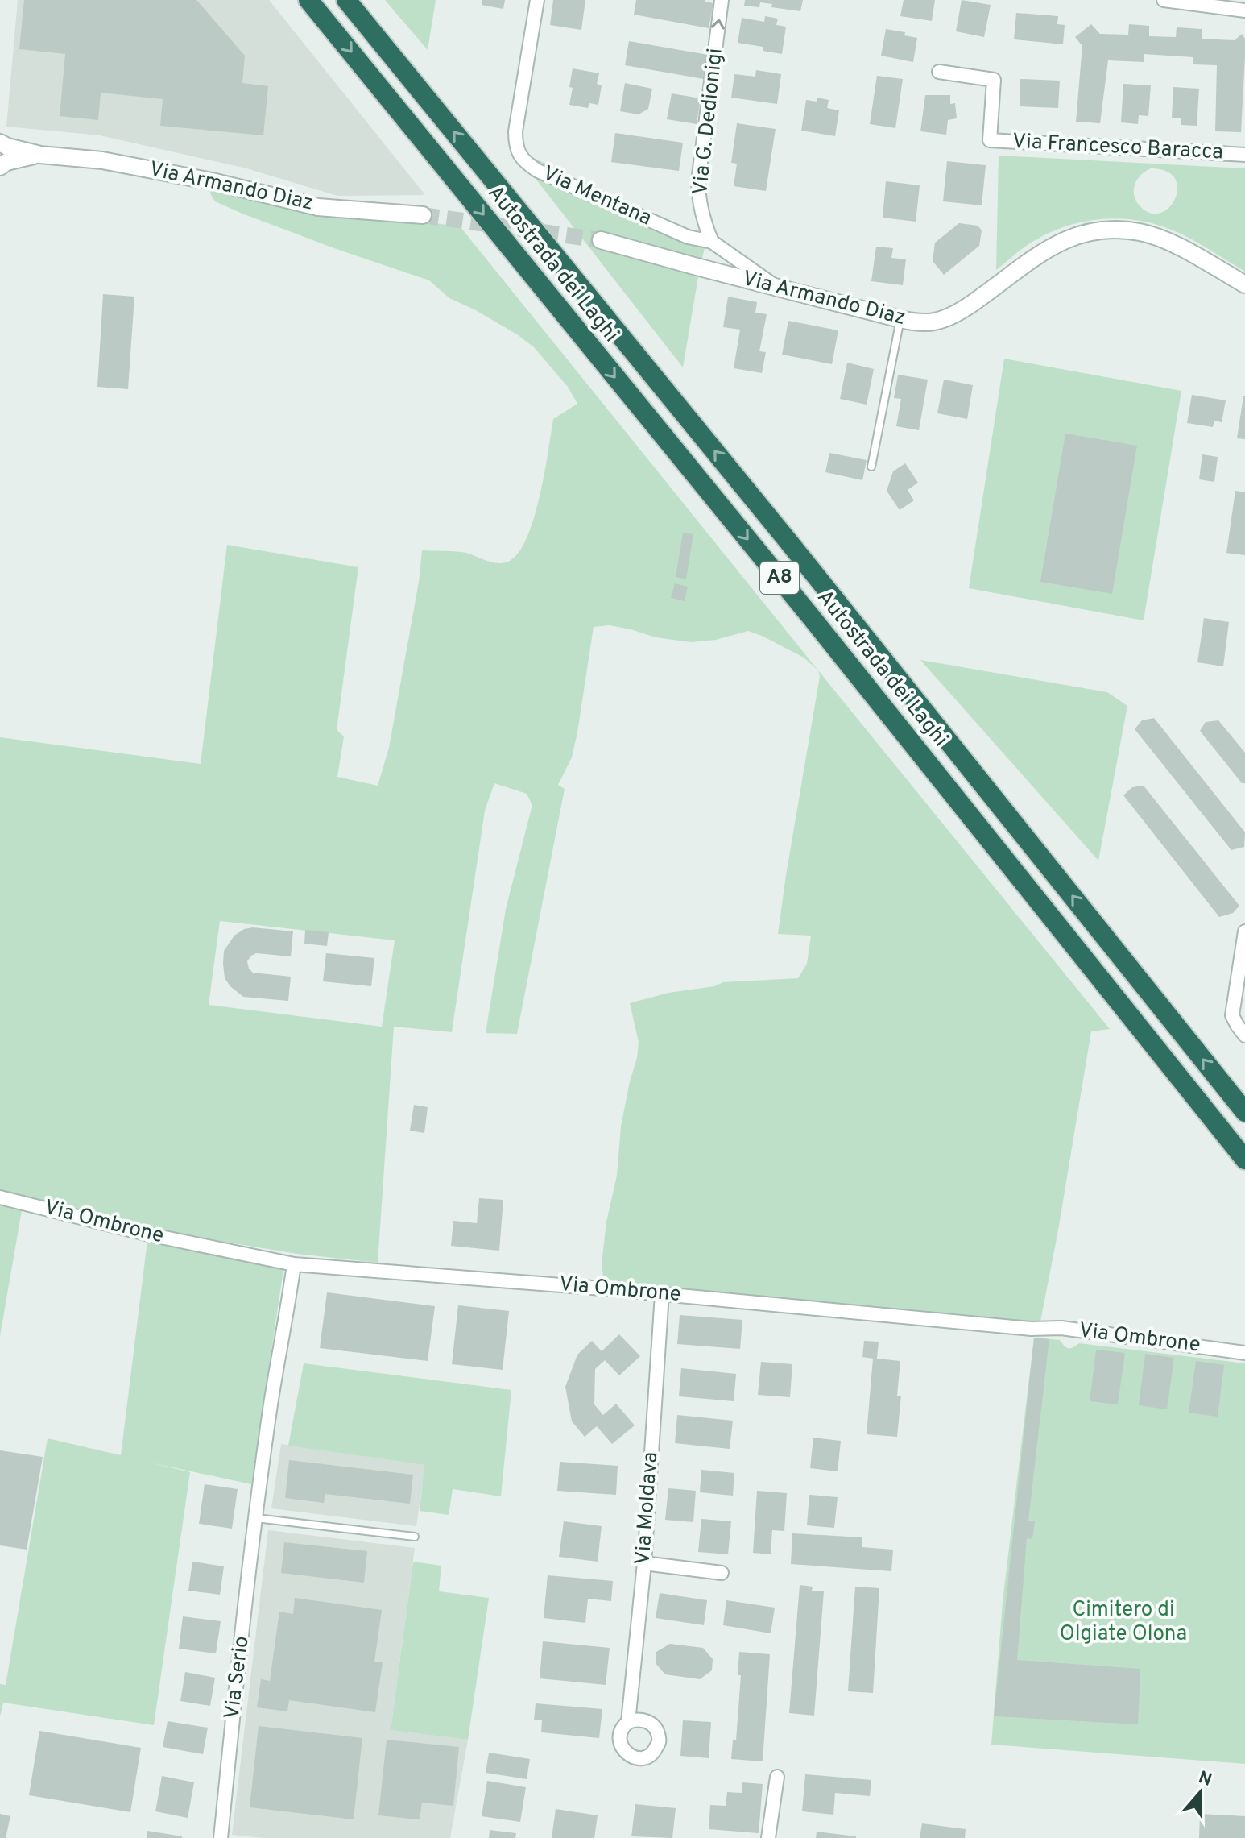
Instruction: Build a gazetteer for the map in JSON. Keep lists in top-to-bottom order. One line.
{"streets":{"highway":["Autostrada dei Laghi","A8"],"street":["Via G. Dedionigi","Via Francesco Baracca","Via Armando Diaz","Via Mentana","Via Ombrone","Via Moldava","Via Serio"]},"crossings":[["Via G. Dedionigi","Via Mentana"],["Via Armando Diaz","Via Mentana"],["Via Ombrone","Via Moldava"],["Via Ombrone","Via Serio"]],"one_way":["Via G. Dedionigi"],"parks":["Cimitero di Olgiate Olona"],"north":"top"}
